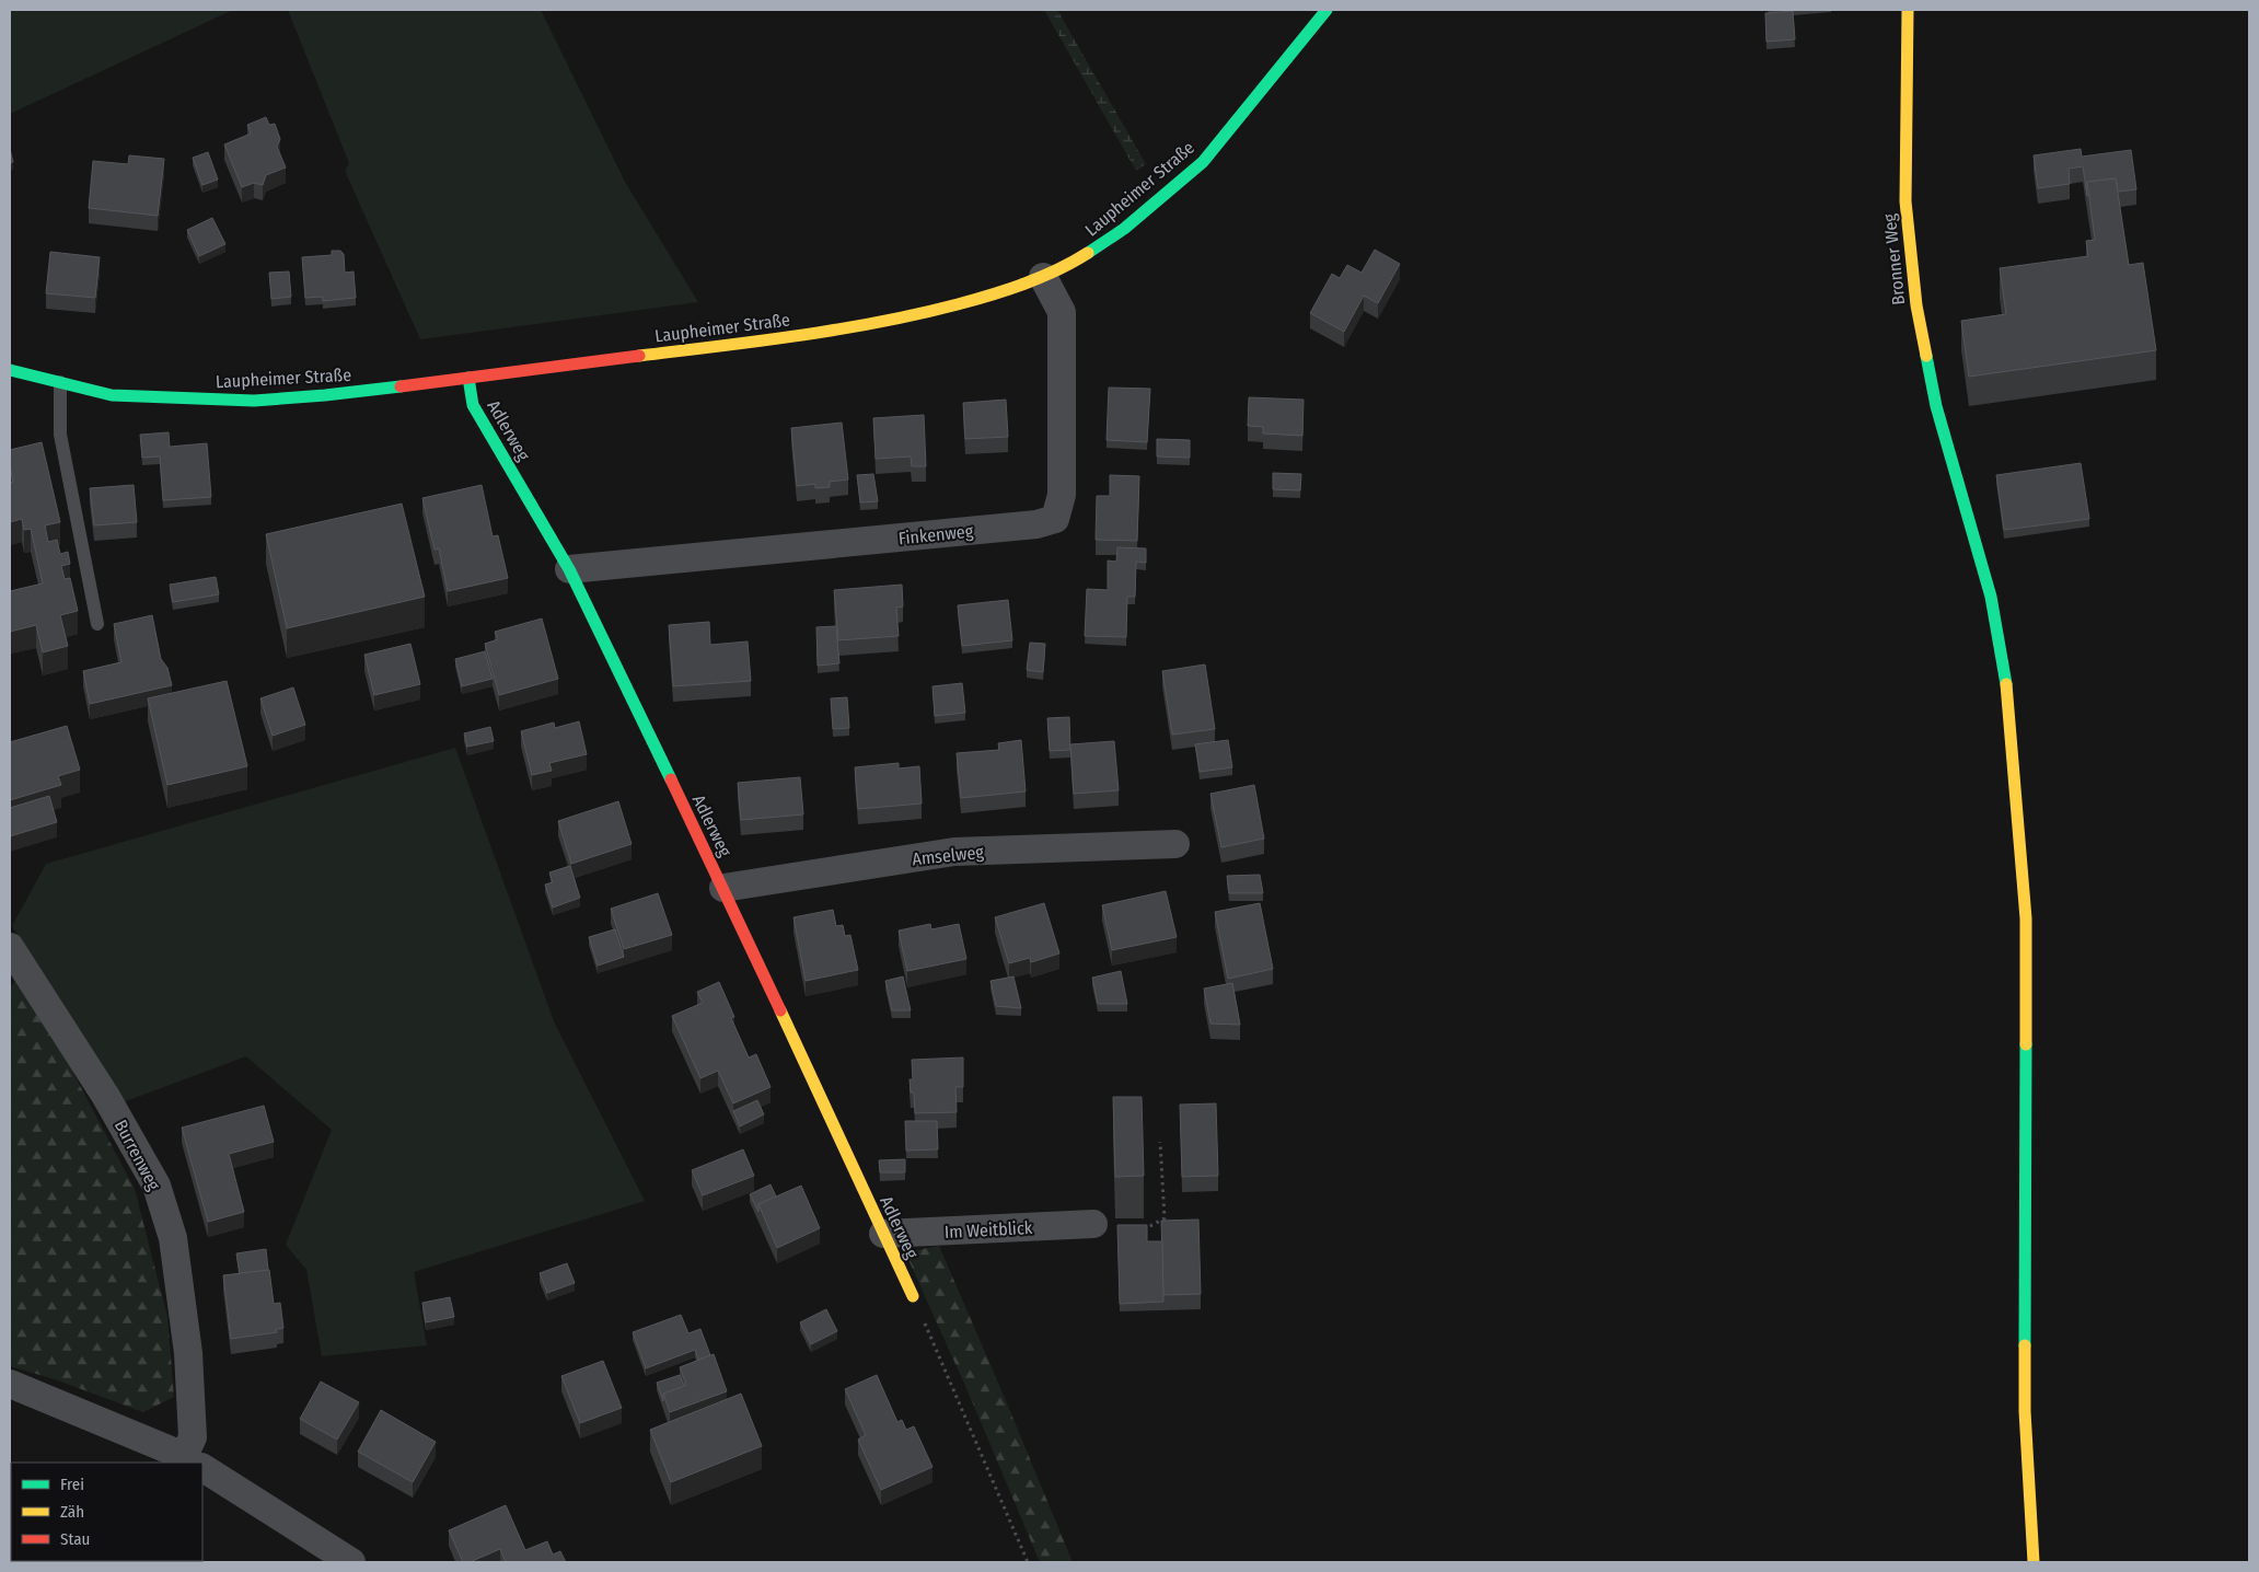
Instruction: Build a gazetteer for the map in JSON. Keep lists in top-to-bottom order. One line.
{"streets":{"street":["Laupheimer Straße","Bronner Weg","Adlerweg","Finkenweg","Amselweg","Burrenweg","Im Weitblick"]},"crossings":[["Laupheimer Straße","Adlerweg"],["Laupheimer Straße","Finkenweg"],["Adlerweg","Finkenweg"],["Adlerweg","Amselweg"],["Adlerweg","Im Weitblick"]],"legend":["Frei","Zäh","Stau"]}
